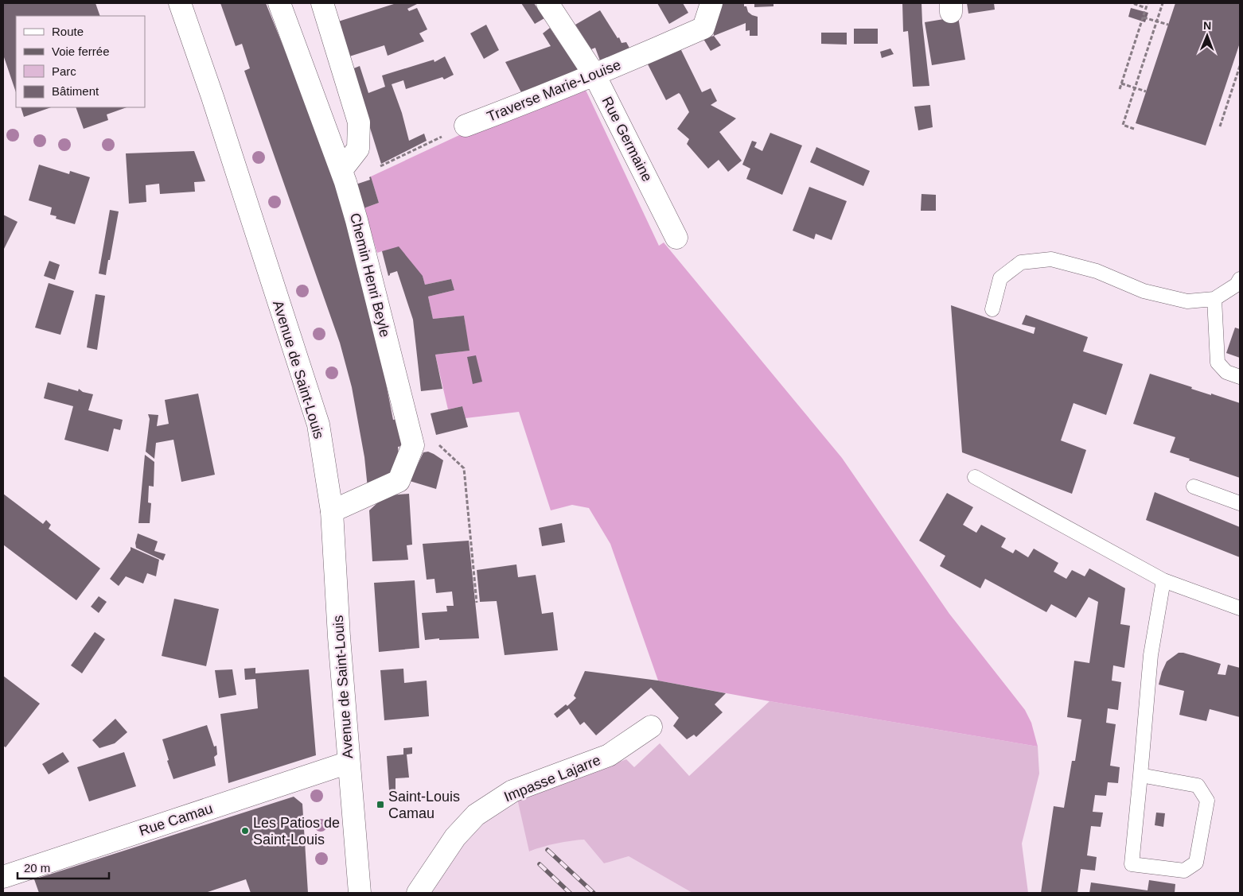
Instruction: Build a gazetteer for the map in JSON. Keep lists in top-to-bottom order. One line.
{"streets":{"street":["Traverse Marie-Louise","Rue Germaine","Chemin Henri Beyle","Avenue de Saint-Louis","Impasse Lajarre","Rue Camau"]},"crossings":[["Traverse Marie-Louise","Rue Germaine"],["Chemin Henri Beyle","Avenue de Saint-Louis"],["Avenue de Saint-Louis","Rue Camau"]],"places":{"transit":["Saint-Louis Camau"],"other":["Les Patios de Saint-Louis"]},"legend":["Route","Voie ferrée","Parc","Bâtiment"],"scale_bar":"20 m","north":"top"}
